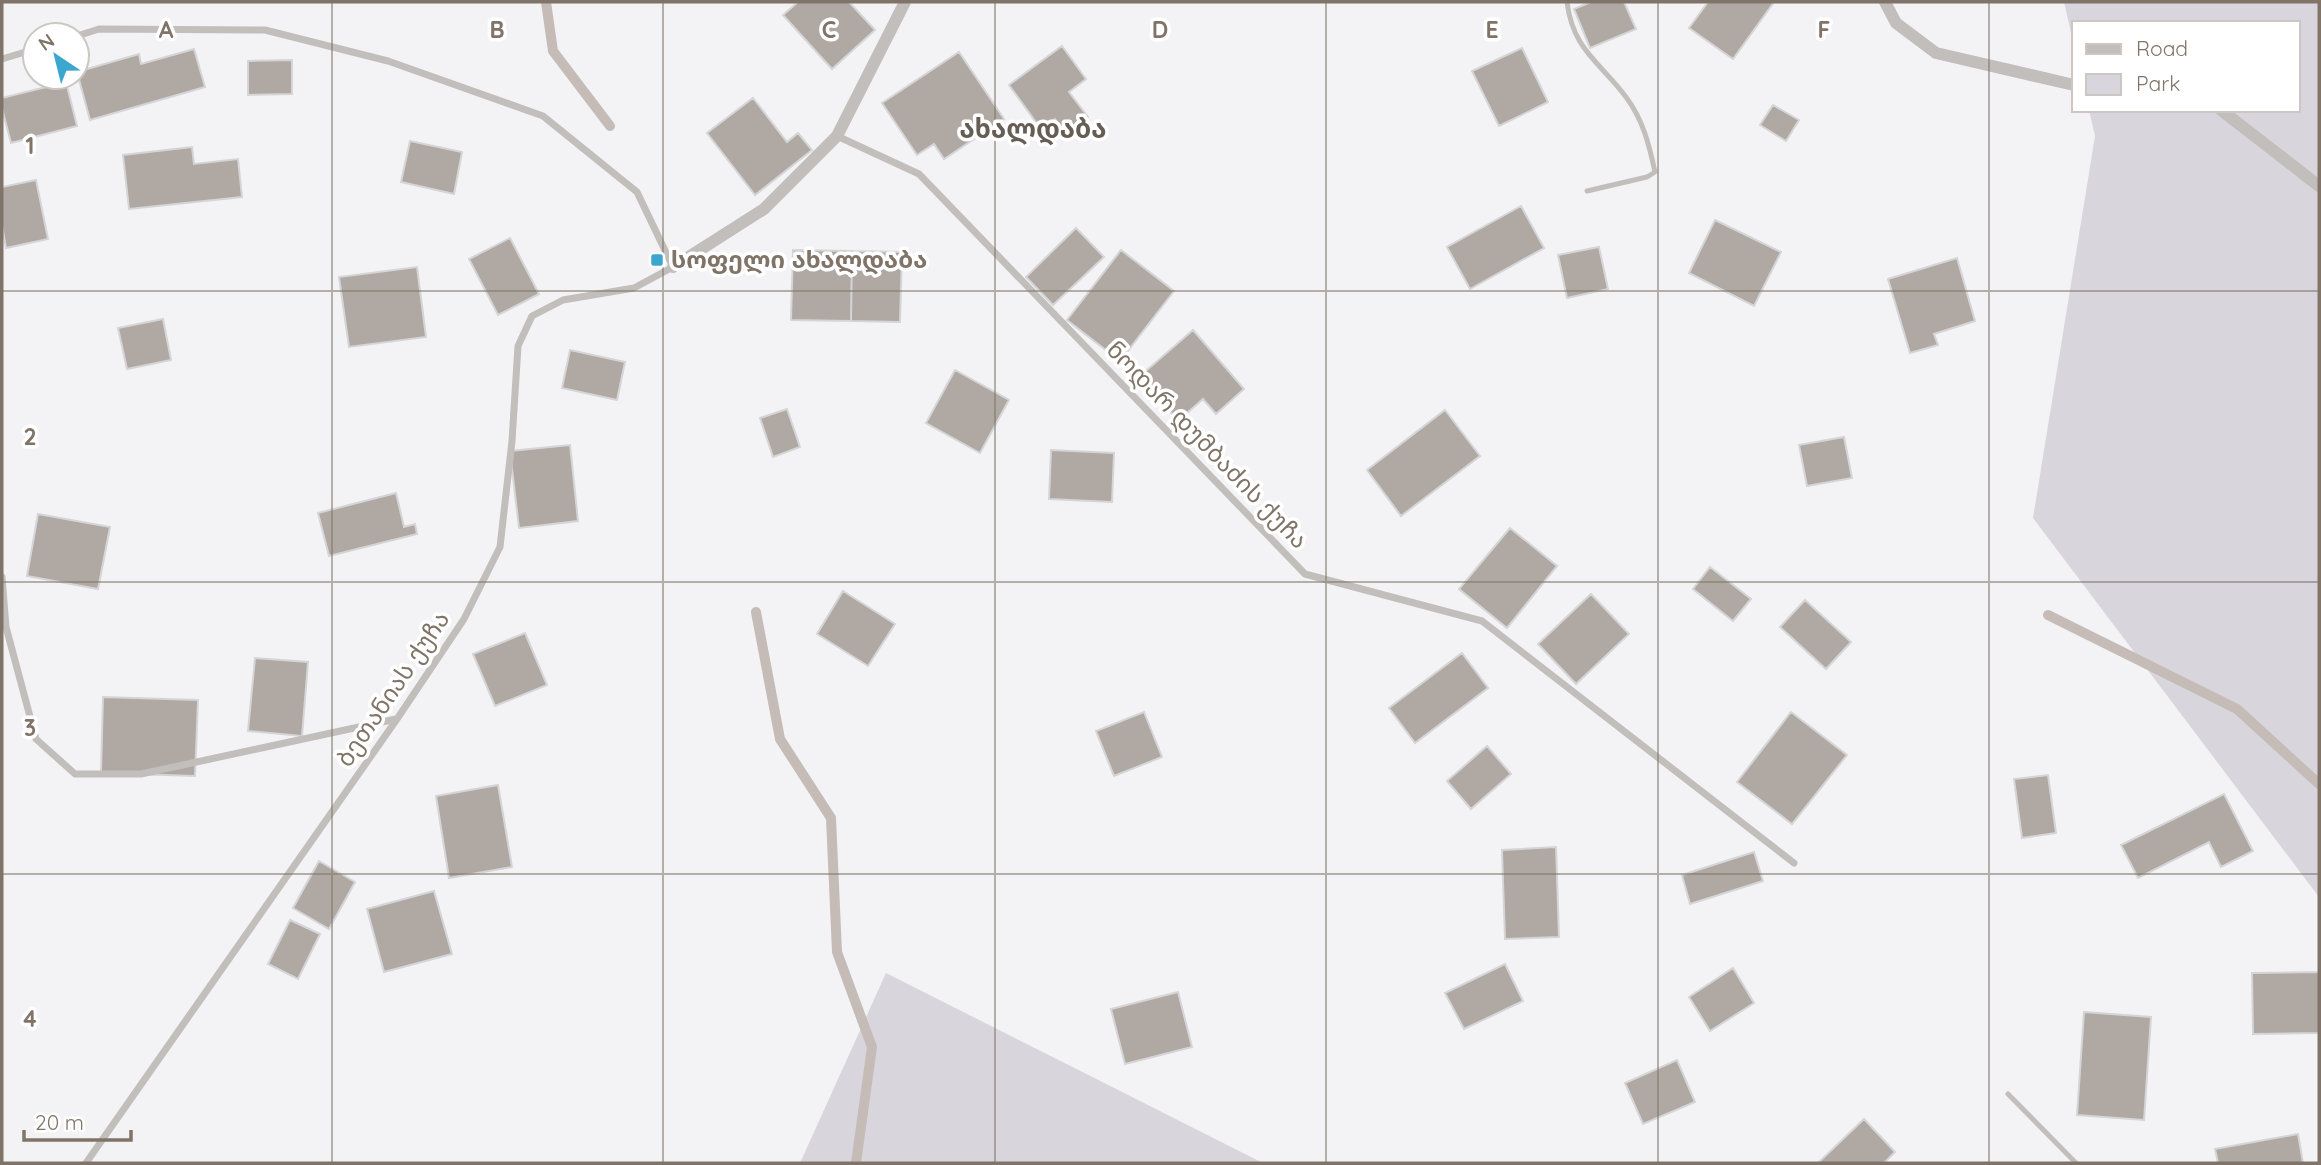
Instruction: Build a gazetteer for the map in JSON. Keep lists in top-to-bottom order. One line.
{"streets":{"street":["ნოდარ დუმბაძის ქუჩა","ბეთანიას ქუჩა"]},"districts":["ახალდაბა"],"places":{"transit":["სოფელი ახალდაბა"]},"legend":["Road","Park"],"scale_bar":"20 m","north":"top left","grid":{"columns":["A","B","C","D","E","F"],"rows":["1","2","3","4"]}}
